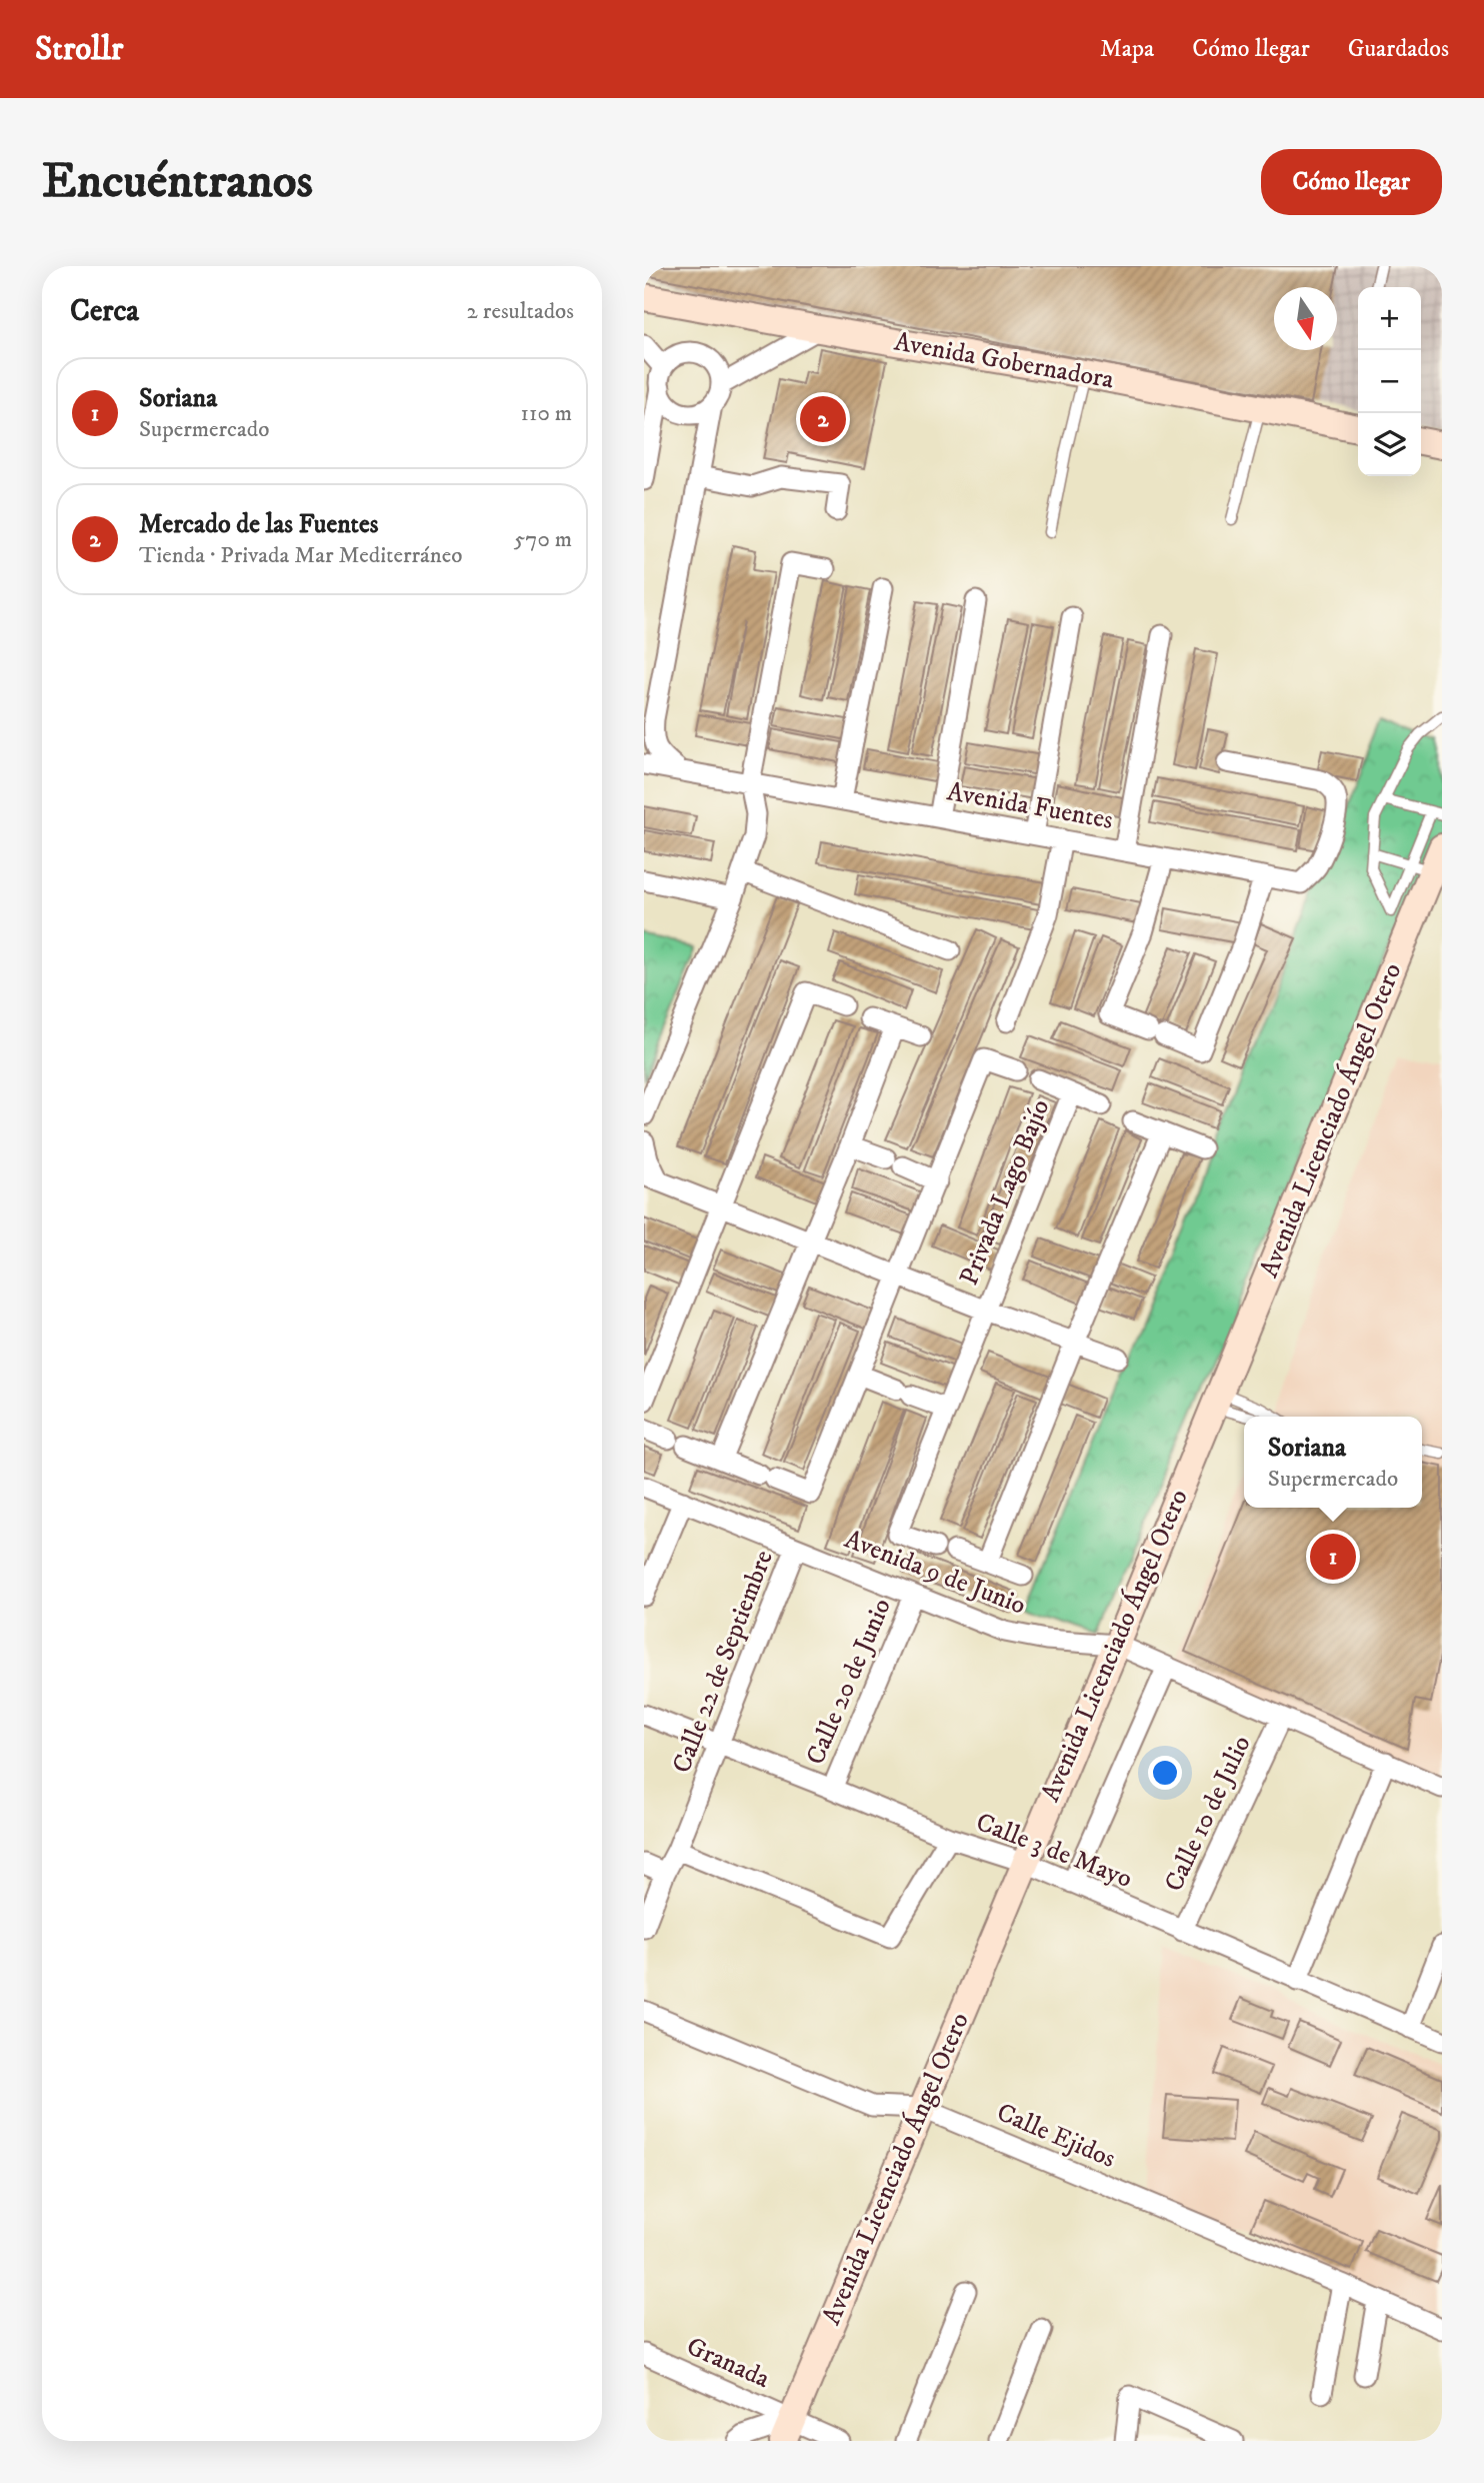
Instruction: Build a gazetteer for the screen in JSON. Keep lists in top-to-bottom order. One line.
{"streets":{"main road":["Avenida Gobernadora","Avenida Licenciado Ángel Otero"],"street":["Avenida Fuentes","Privada Lago Bajío","Avenida 9 de Junio","Calle 22 de Septiembre","Calle 20 de Junio","Calle 10 de Julio","Calle 3 de Mayo","Calle Ejidos","Granada"]},"crossings":[["Avenida Licenciado Ángel Otero","Avenida 9 de Junio"],["Avenida Licenciado Ángel Otero","Calle 3 de Mayo"],["Avenida Licenciado Ángel Otero","Calle Ejidos"],["Avenida Licenciado Ángel Otero","Granada"],["Avenida 9 de Junio","Calle 22 de Septiembre"],["Avenida 9 de Junio","Calle 20 de Junio"],["Avenida 9 de Junio","Calle 10 de Julio"],["Calle 22 de Septiembre","Calle 3 de Mayo"],["Calle 20 de Junio","Calle 3 de Mayo"],["Calle 10 de Julio","Calle 3 de Mayo"]],"north":"bottom","page":{"header":"Strollr","nav":["Mapa","Cómo llegar","Guardados"],"buttons":"Cómo llegar","title":"Encuéntranos","heading":["Cerca","2 resultados"],"map_buttons":["+","−"],"list":[{"mark":"1","name":"Soriana","note":"Supermercado","value":"110 m"},{"mark":"2","name":"Mercado de las Fuentes","note":"Tienda · Privada Mar Mediterráneo","value":"570 m"}],"pins":["2","1"],"popup":["Soriana","Supermercado"]}}
